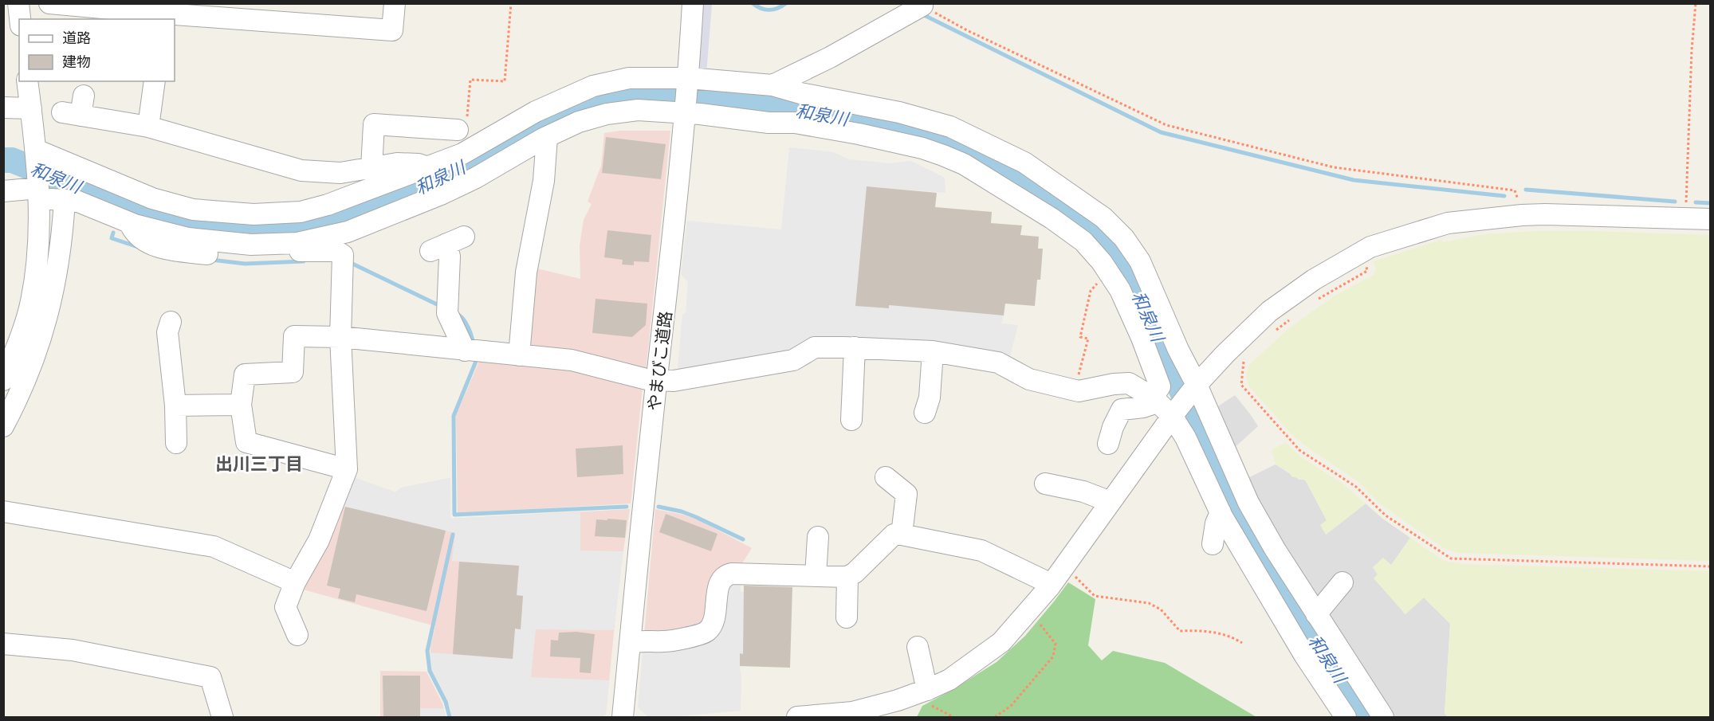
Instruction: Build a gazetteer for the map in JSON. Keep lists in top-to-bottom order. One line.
{"streets":{"street":["やまびこ道路"]},"districts":["出川三丁目"],"water":["和泉川"],"legend":["道路","建物"]}
